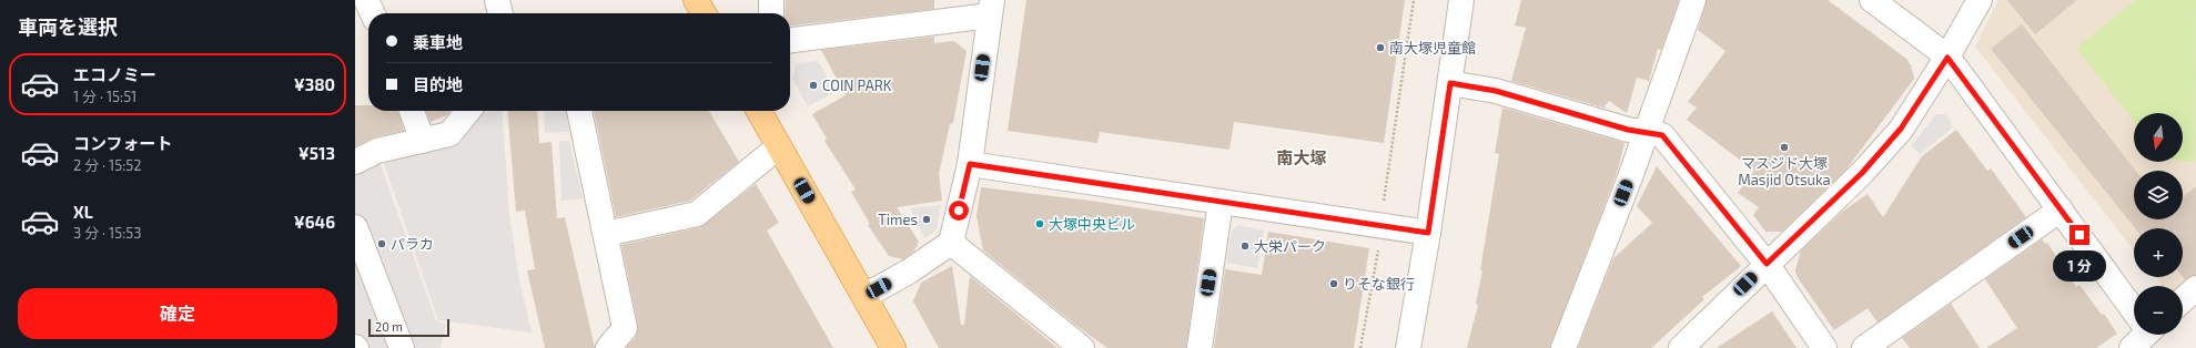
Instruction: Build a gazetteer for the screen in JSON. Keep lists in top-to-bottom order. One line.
{"districts":["南大塚"],"places":["南大塚児童館","COIN PARK","マスジド大塚 Masjid Otsuka","Times","大塚中央ビル","パラカ","大栄パーク","りそな銀行"],"scale_bar":"20 m","north":"bottom","page":{"heading":"車両を選択","banner":["乗車地","目的地"],"list":[{"name":"エコノミー","note":"1 分 · 15:51","value":"¥380"},{"name":"コンフォート","note":"2 分 · 15:52","value":"¥513"},{"name":"XL","note":"3 分 · 15:53","value":"¥646"}],"map_buttons":["+","−"],"bubble":"1 分","buttons":"確定","scale":"20 m"}}
